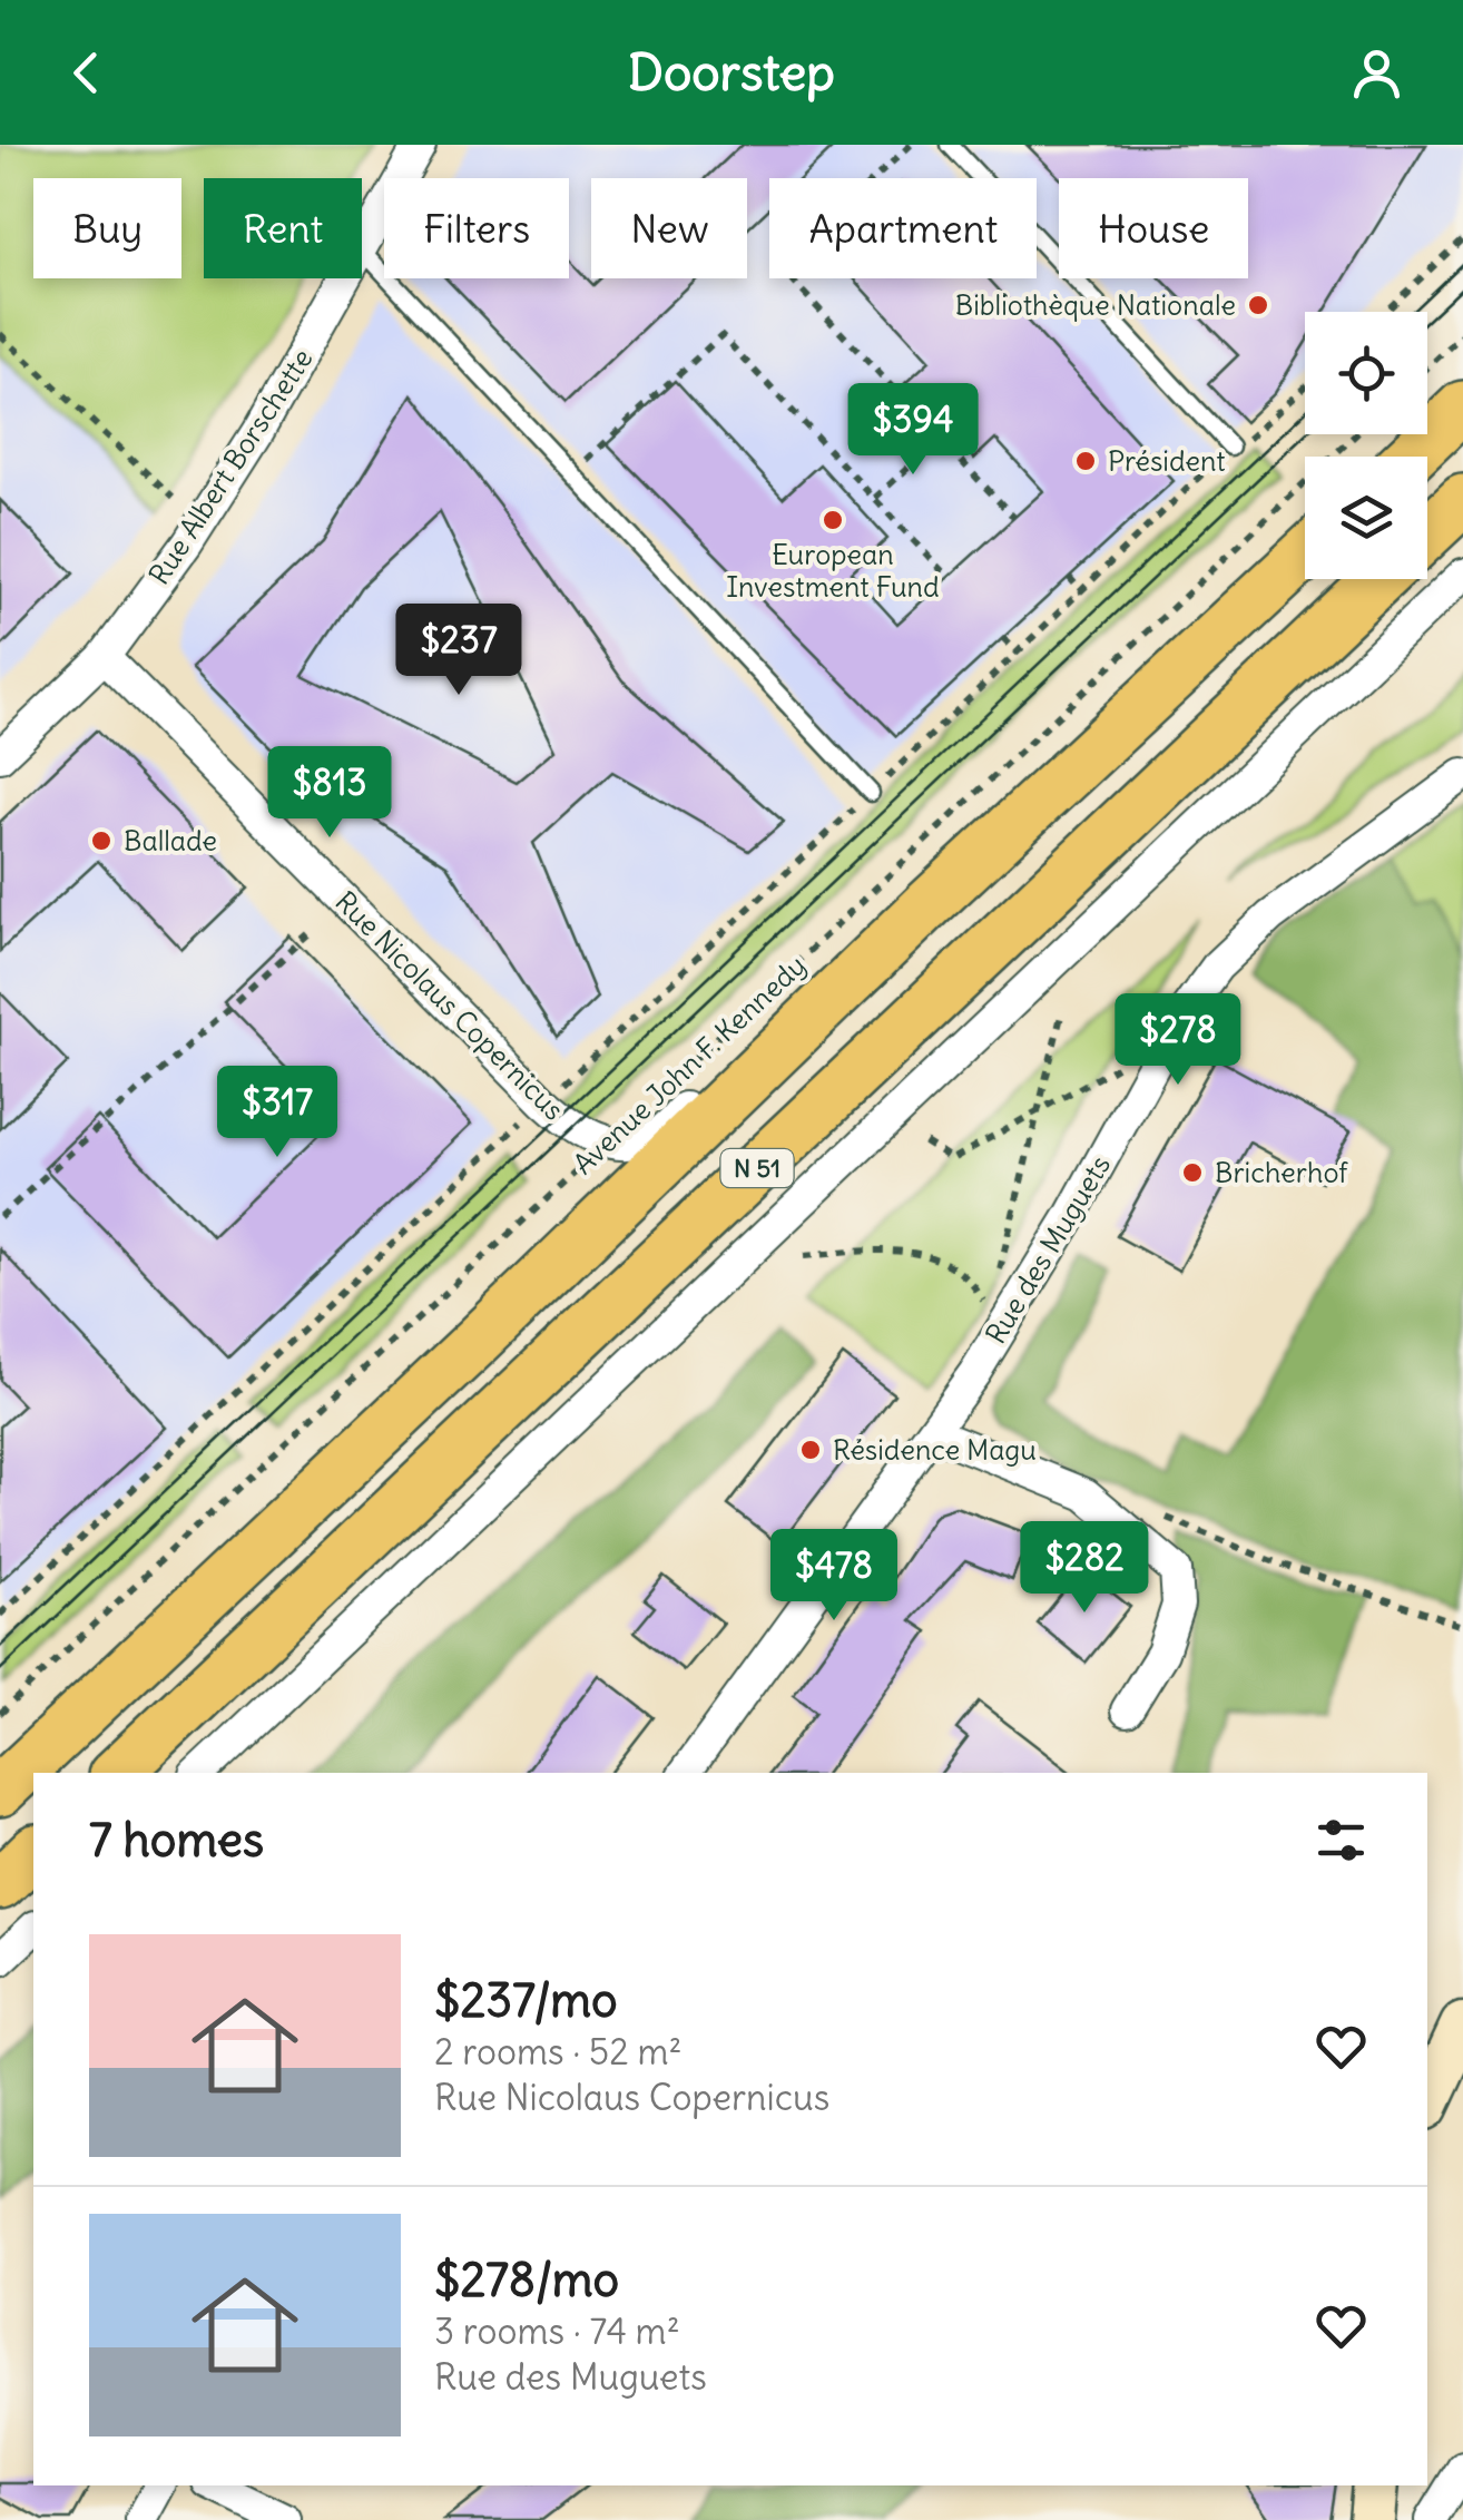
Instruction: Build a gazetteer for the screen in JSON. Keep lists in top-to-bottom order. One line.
{"streets":{"main road":["Avenue John F. Kennedy","N 51"],"street":["Rue Albert Borschette","Rue Nicolaus Copernicus","Rue des Muguets"]},"crossings":[["Rue Albert Borschette","Rue Nicolaus Copernicus"],["Rue Nicolaus Copernicus","Avenue John F. Kennedy"]],"places":["Bibliothèque Nationale","Président","European Investment Fund","Ballade","Bricherhof","Résidence Magu"],"page":{"header":"Doorstep","chip":["Buy","Rent","Filters","New","Apartment","House"],"price":["$394","$237","$813","$278","$317","$282","$478"],"heading":"7 homes","list":[{"name":"$237/mo","note":"2 rooms · 52 m² · Rue Nicolaus Copernicus"},{"name":"$278/mo","note":"3 rooms · 74 m² · Rue des Muguets"}]}}
